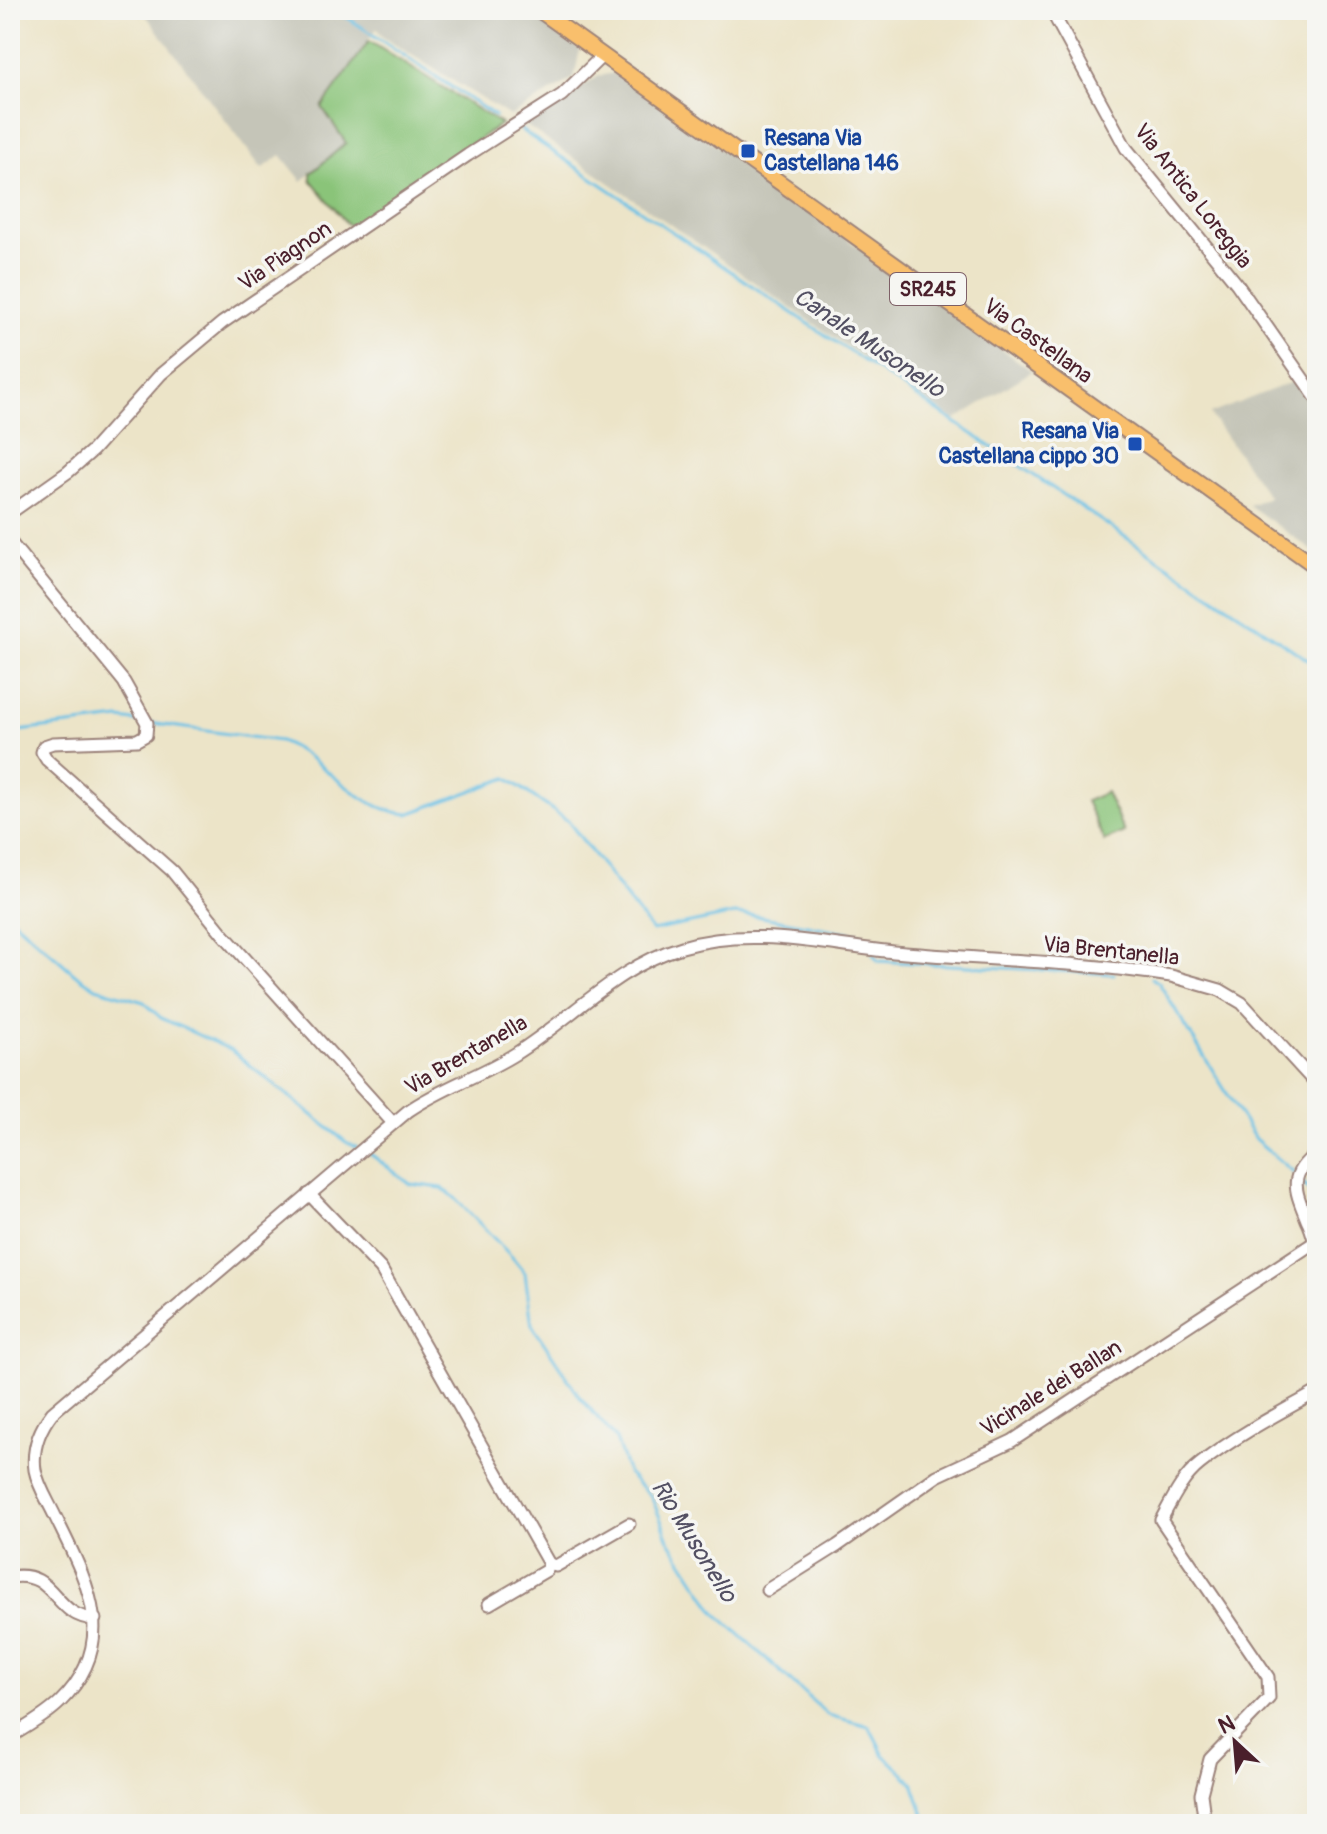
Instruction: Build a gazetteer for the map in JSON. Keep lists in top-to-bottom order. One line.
{"streets":{"main road":["SR245","Via Castellana"],"street":["Via Antica Loreggia","Via Piagnon","Via Brentanella","Vicinale dei Ballan"]},"crossings":[["Via Piagnon","Via Castellana"]],"water":["Canale Musonello","Rio Musonello"],"places":{"transit":["Resana Via Castellana 146","Resana Via Castellana cippo 30"]},"north":"top left"}
